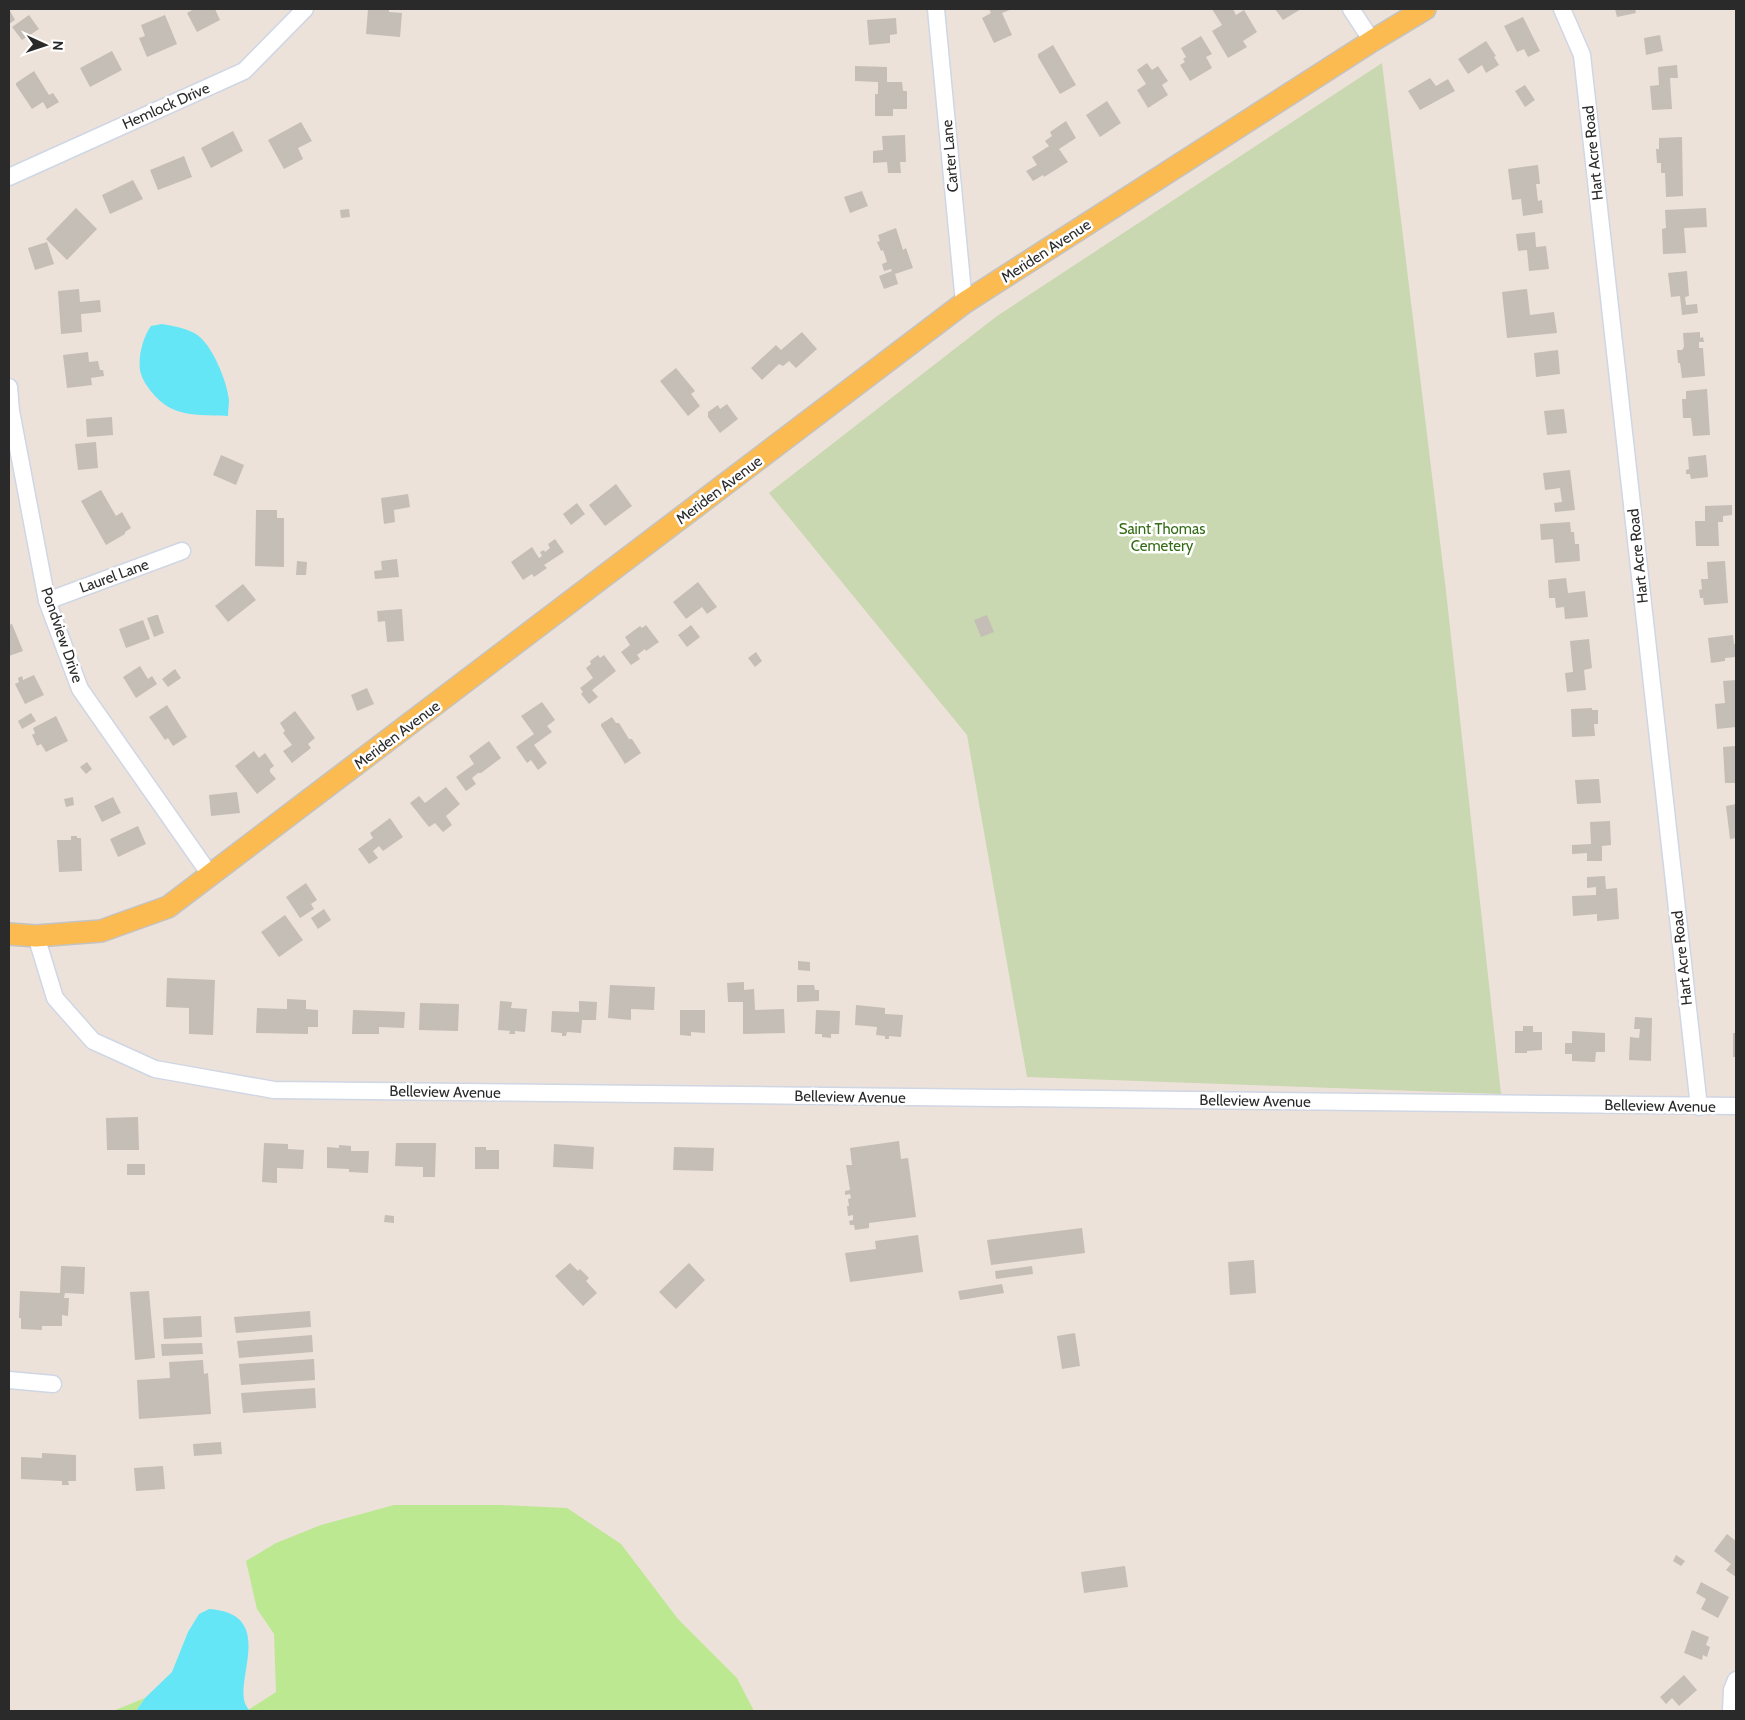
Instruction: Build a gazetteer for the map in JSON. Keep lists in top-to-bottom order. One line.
{"streets":{"main road":["Meriden Avenue"],"street":["Hemlock Drive","Hart Acre Road","Carter Lane","Laurel Lane","Pondview Drive","Belleview Avenue"]},"crossings":[["Hart Acre Road","Belleview Avenue"],["Carter Lane","Meriden Avenue"],["Meriden Avenue","Pondview Drive"],["Meriden Avenue","Belleview Avenue"],["Laurel Lane","Pondview Drive"]],"parks":["Saint Thomas Cemetery"],"north":"right"}
